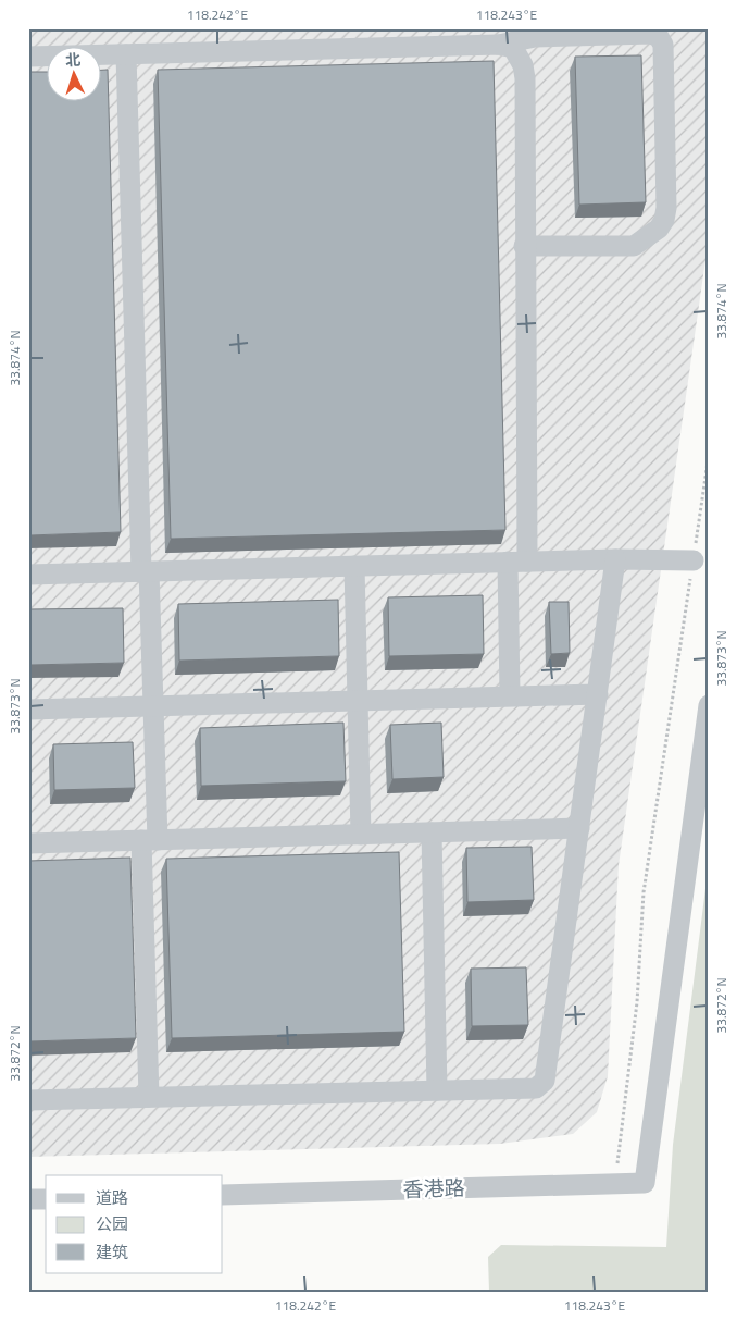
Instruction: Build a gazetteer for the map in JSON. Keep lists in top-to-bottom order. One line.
{"streets":{"street":["香港路"]},"legend":["道路","公园","建筑"],"north":"top","coordinates":["118.242°E","118.243°E","33.874°N","33.873°N","33.872°N"]}
